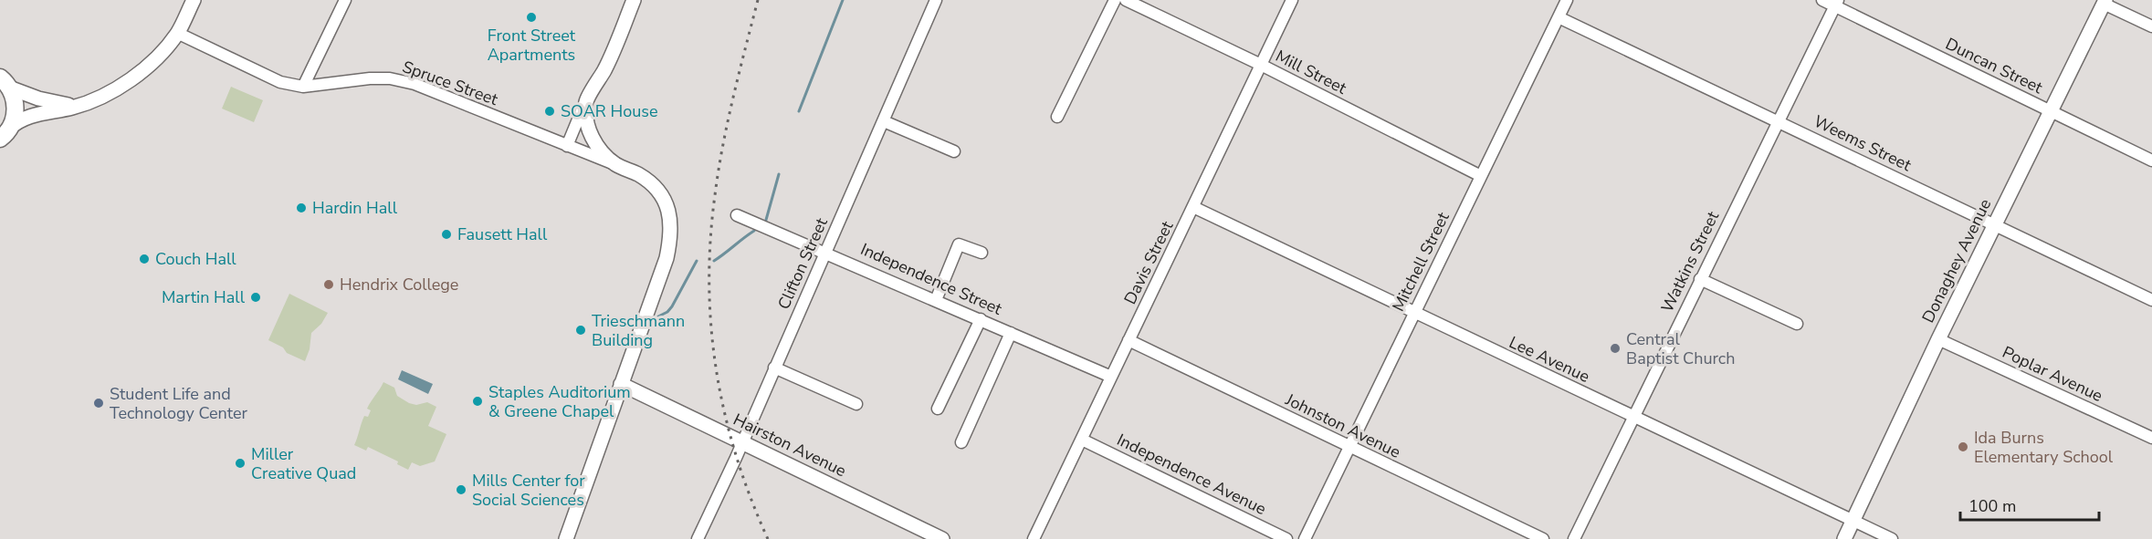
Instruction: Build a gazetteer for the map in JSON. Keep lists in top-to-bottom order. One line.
{"streets":{"street":["Duncan Street","Mill Street","Spruce Street","Weems Street","Donaghey Avenue","Mitchell Street","Watkins Street","Davis Street","Clifton Street","Independence Street","Lee Avenue","Poplar Avenue","Johnston Avenue","Hairston Avenue","Independence Avenue"]},"crossings":[["Duncan Street","Donaghey Avenue"],["Duncan Street","Watkins Street"],["Mill Street","Mitchell Street"],["Mill Street","Davis Street"],["Weems Street","Donaghey Avenue"],["Weems Street","Mitchell Street"],["Weems Street","Watkins Street"],["Donaghey Avenue","Lee Avenue"],["Donaghey Avenue","Poplar Avenue"],["Mitchell Street","Lee Avenue"],["Mitchell Street","Johnston Avenue"],["Watkins Street","Lee Avenue"],["Davis Street","Independence Street"],["Davis Street","Lee Avenue"],["Davis Street","Johnston Avenue"],["Davis Street","Independence Avenue"],["Clifton Street","Independence Street"],["Clifton Street","Hairston Avenue"]],"places":["Front Street Apartments","SOAR House","Hardin Hall","Fausett Hall","Couch Hall","Hendrix College","Martin Hall","Trieschmann Building","Central Baptist Church","Staples Auditorium & Greene Chapel","Student Life and Technology Center","Ida Burns Elementary School","Miller Creative Quad","Mills Center for Social Sciences"],"scale_bar":"100 m"}
